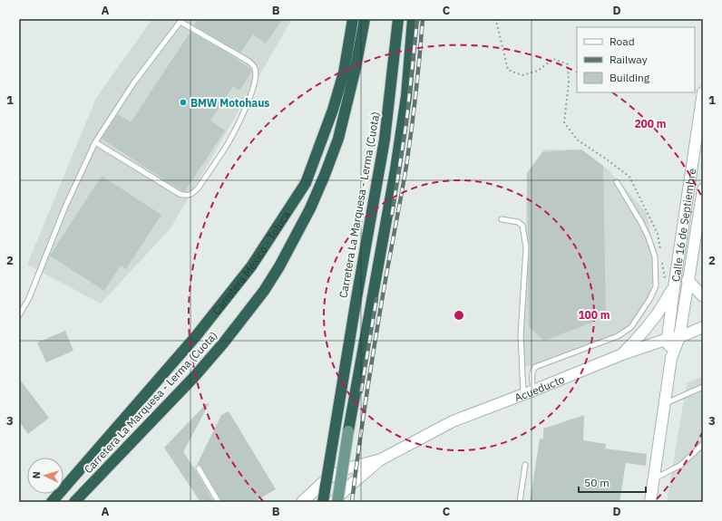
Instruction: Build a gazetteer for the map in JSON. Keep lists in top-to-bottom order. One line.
{"streets":{"highway":["Carretera La Marquesa - Lerma (Cuota)","Carretera México - Toluca"],"main road":["Calle 16 de Septiembre","Acueducto"]},"crossings":[["Calle 16 de Septiembre","Acueducto"]],"places":["BMW Motohaus"],"legend":["Road","Railway","Building"],"scale_bar":"50 m","north":"left","grid":{"columns":["A","B","C","D"],"rows":["1","2","3"]},"rings":["200 m","100 m"]}
